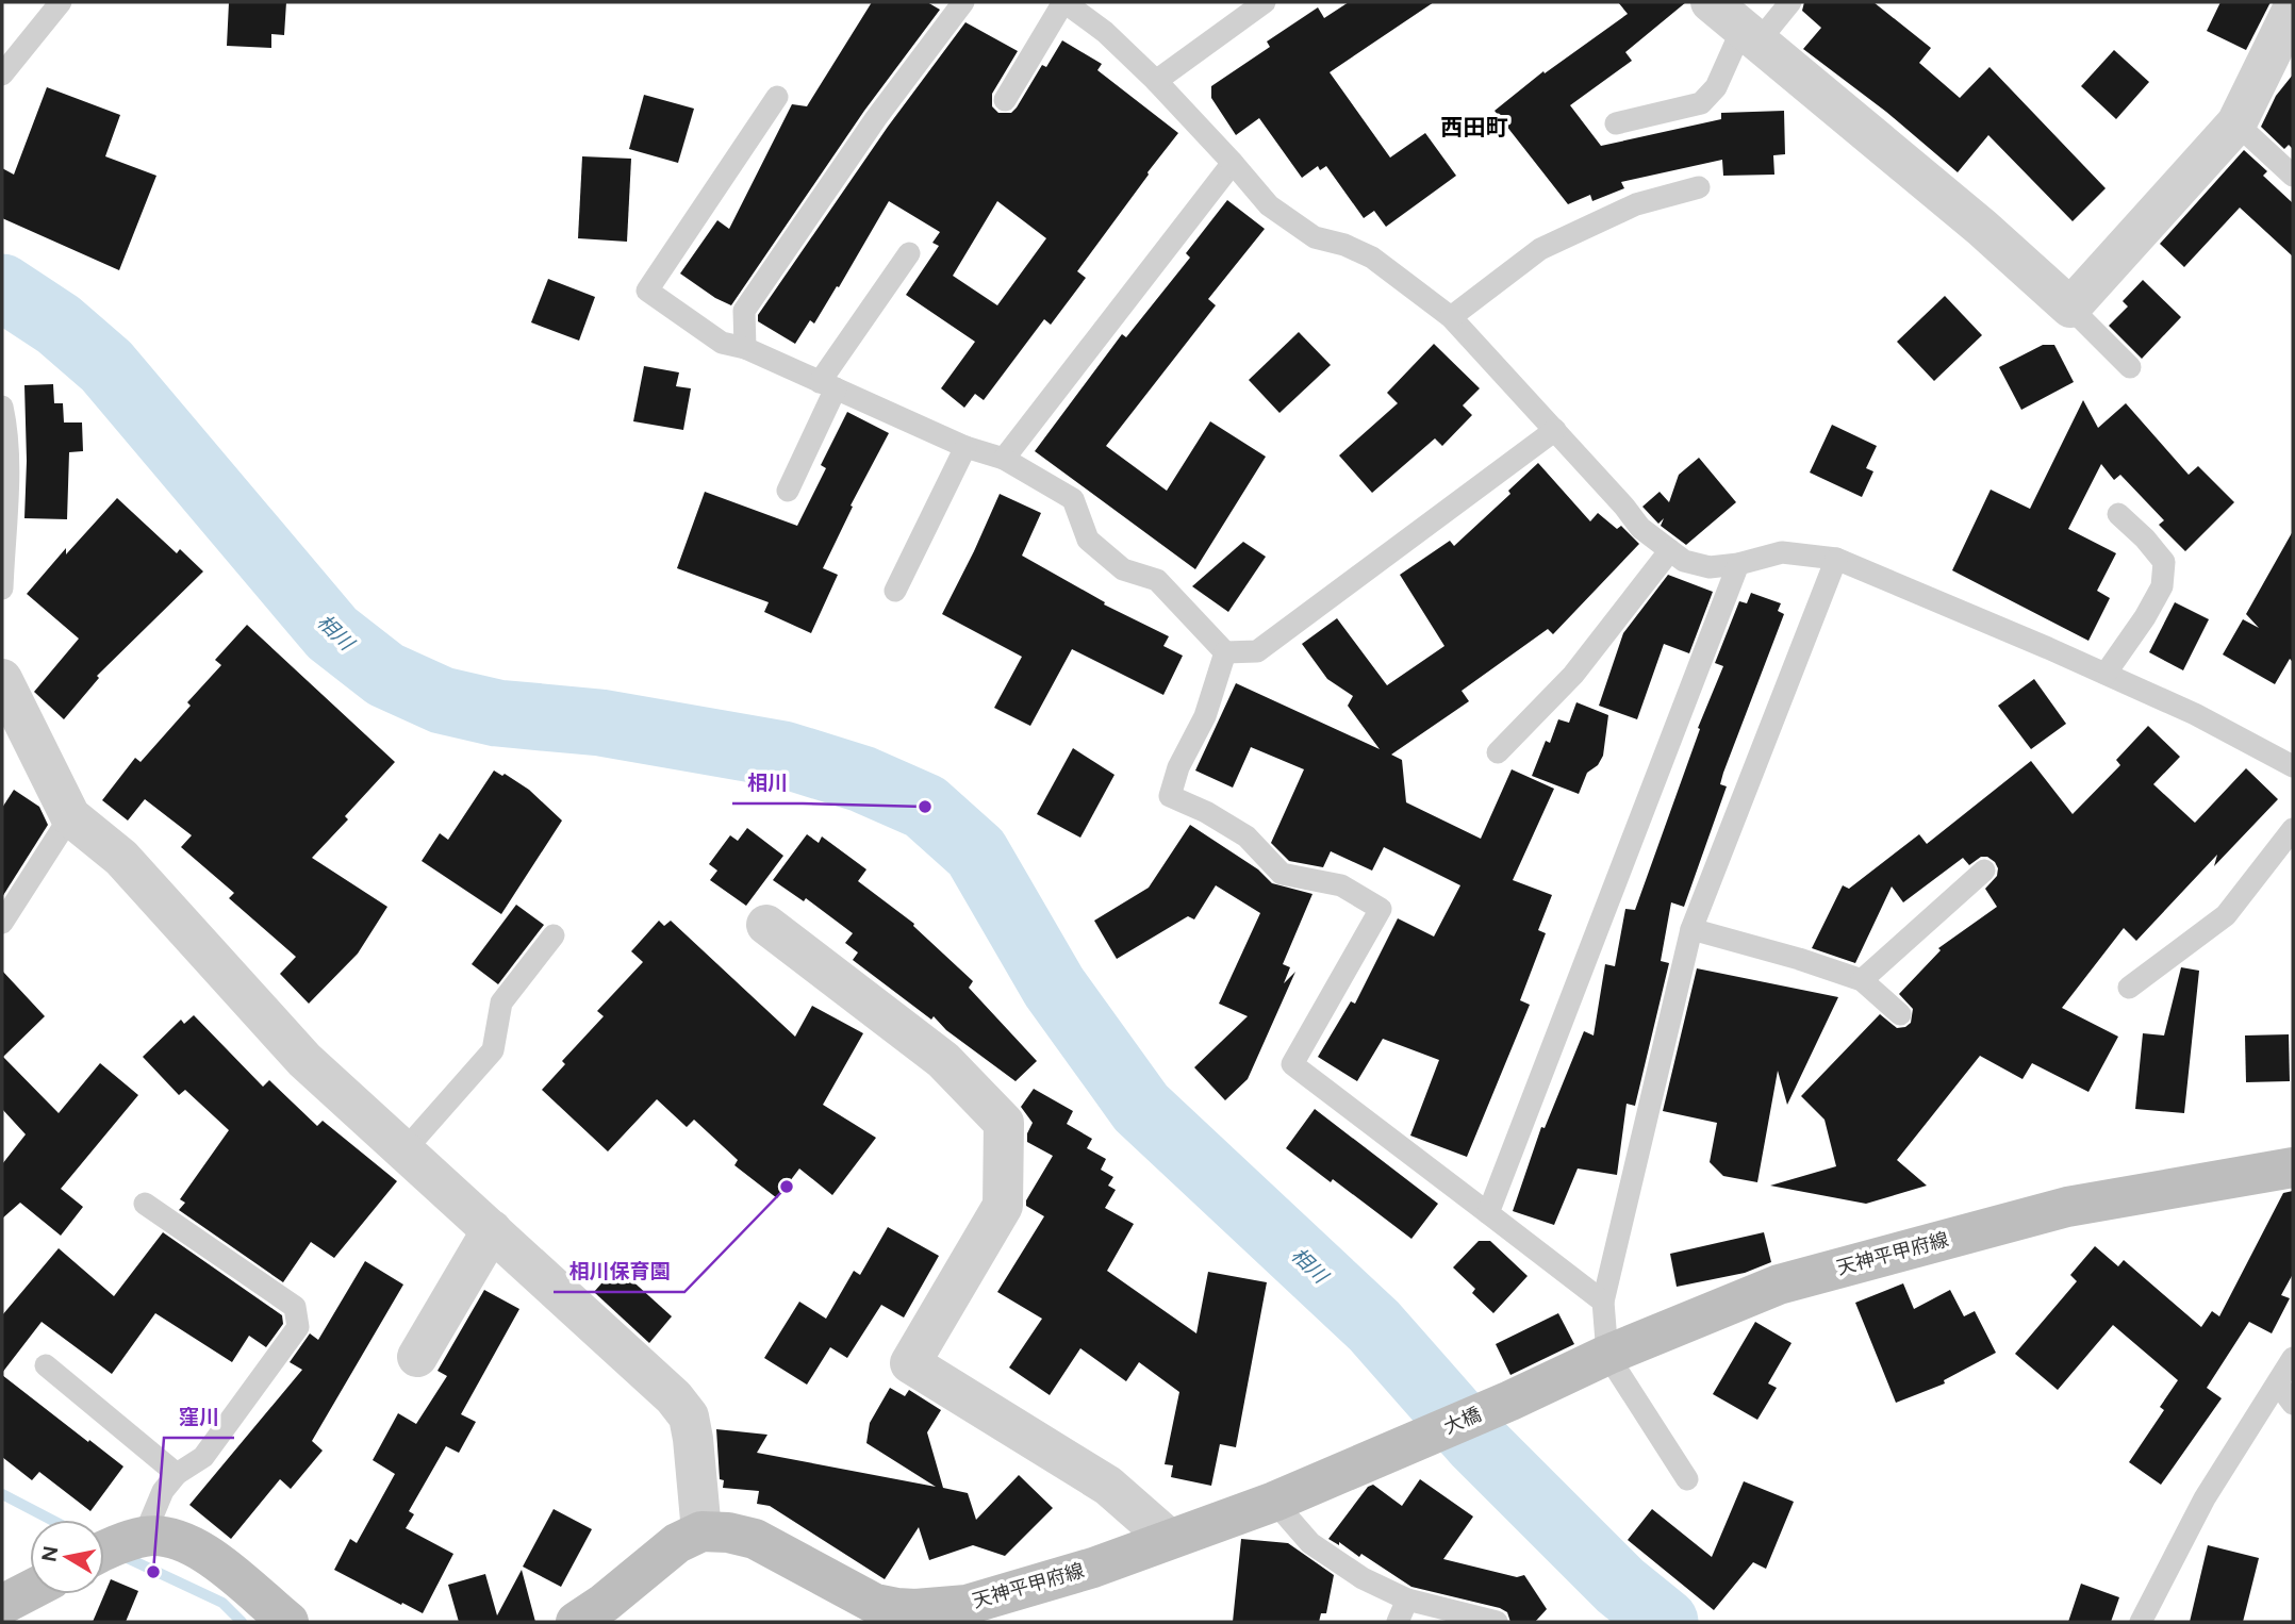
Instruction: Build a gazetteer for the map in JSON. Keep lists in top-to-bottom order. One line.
{"streets":{"main road":["天神平甲府線","大橋"]},"crossings":[["天神平甲府線","大橋"]],"districts":["西田町"],"water":["相川"],"places":["相川","相川保育園","窪川"],"north":"left"}
